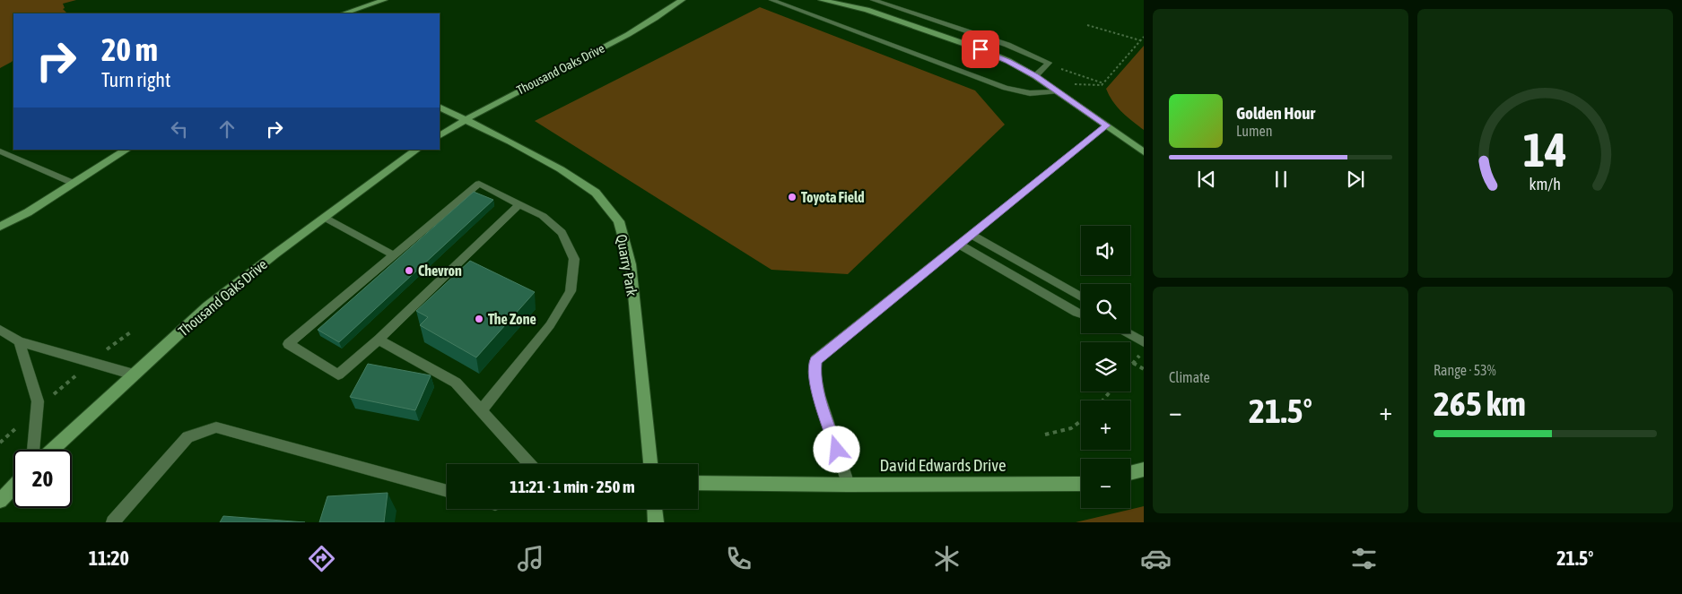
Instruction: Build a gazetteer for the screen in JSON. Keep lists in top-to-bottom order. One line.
{"streets":{"street":["Thousand Oaks Drive","Quarry Park","David Edwards Drive"]},"crossings":[["Thousand Oaks Drive","Quarry Park"]],"places":["Toyota Field","Chevron","The Zone"],"page":{"turn":["20 m","Turn right"],"song":["Golden Hour","Lumen"],"map_buttons":["+","−"],"tile":["Climate",["Range · 53%","265 km"]],"heat":["−","21.5°","+"],"limit":"20","trip":"11:21 · 1 min · 250 m","tabs":["11:20","21.5°"],"gauge":["14","km/h"]}}
